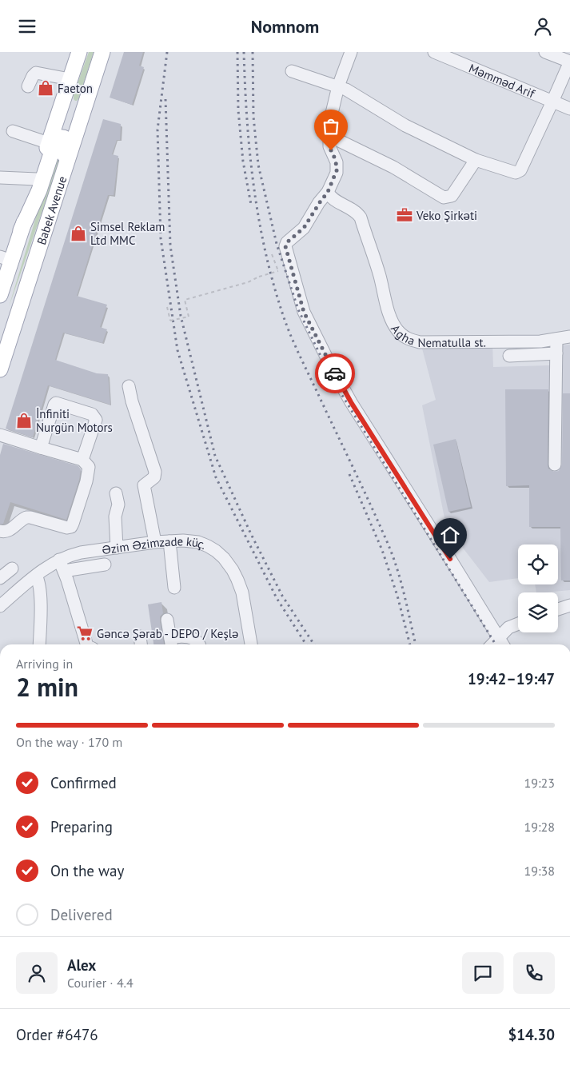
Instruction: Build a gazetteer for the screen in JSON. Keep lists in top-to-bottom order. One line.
{"streets":{"main road":["Babek Avenue"],"street":["Məmməd Arif","Agha Nematulla st.","Əzim Əzimzade küç."]},"places":{"shop":["Faeton","Simsel Reklam Ltd MMC","İnfiniti Nurgün Motors"],"office":["Veko Şirkəti"],"supermarket":["Gəncə Şərab - DEPO / Keşlə"]},"page":{"header":"Nomnom","heading":["2 min","Arriving in","19:42–19:47"],"panel":["Alex","Courier · 4.4","Order #6476","$14.30"],"bar":"On the way · 170 m","list":[["Confirmed","19:23"],["Preparing","19:28"],["On the way","19:38"],"Delivered"]}}
